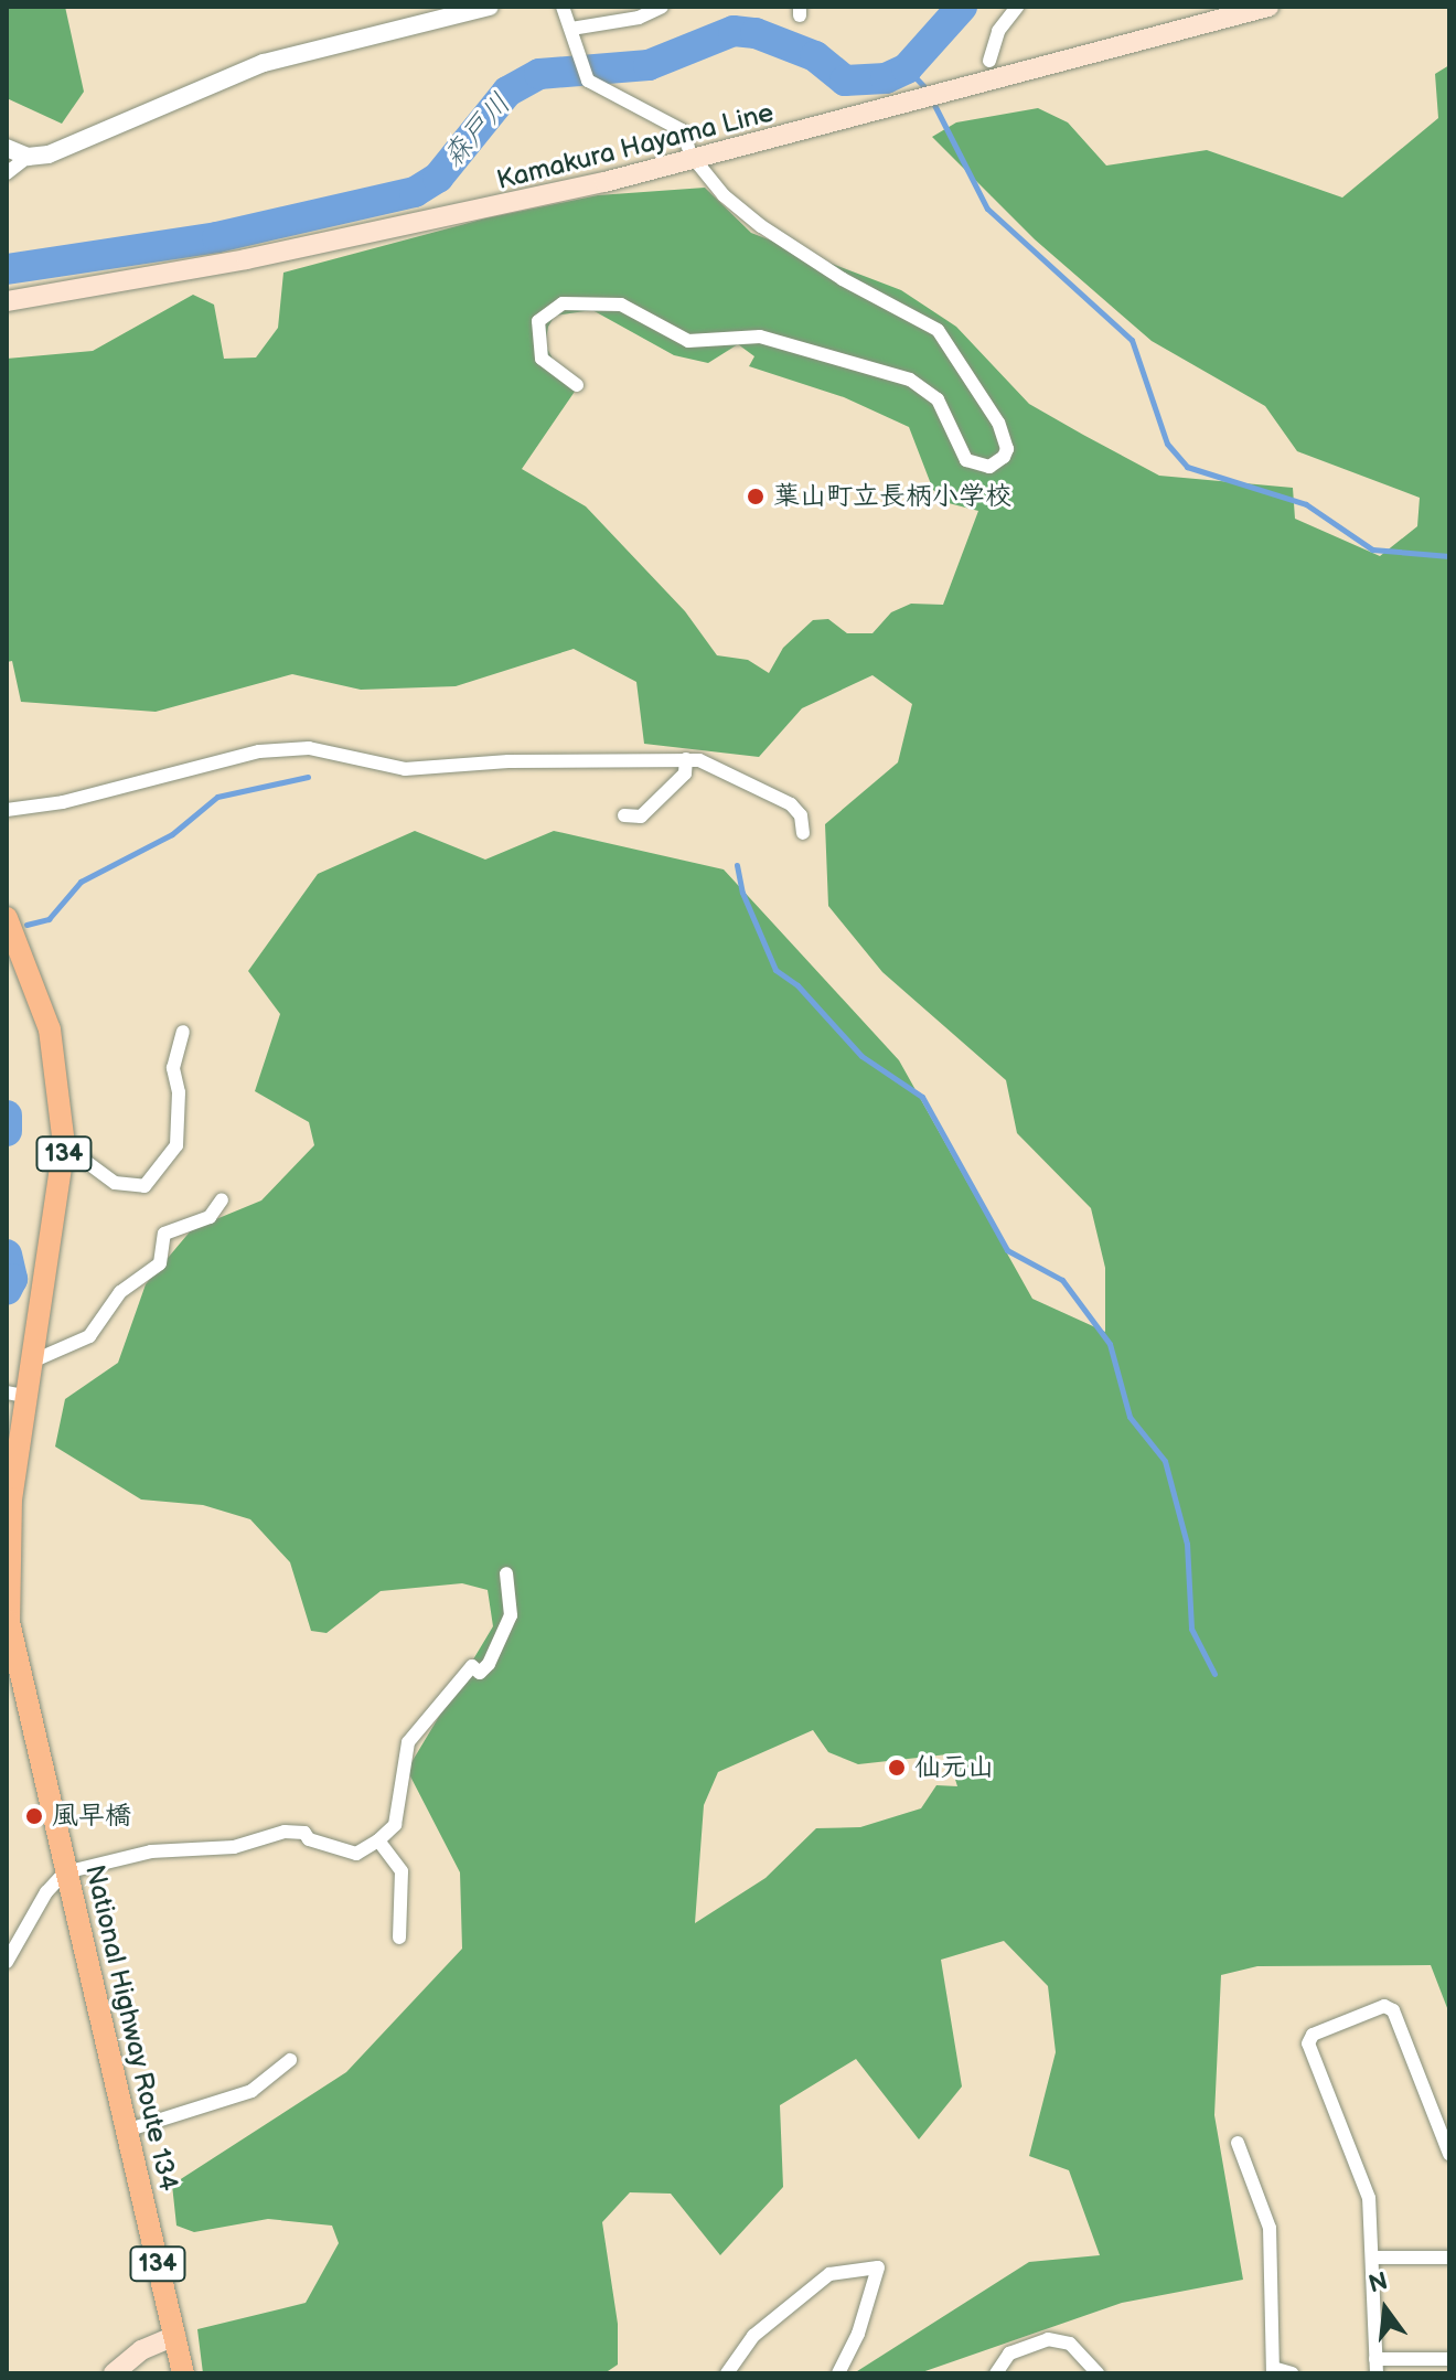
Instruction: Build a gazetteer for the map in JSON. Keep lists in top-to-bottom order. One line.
{"streets":{"highway":["134","National Highway Route 134"],"main road":["Kamakura Hayama Line"]},"water":["森戸川"],"places":["葉山町立長柄小学校","仙元山","風早橋"],"north":"top"}
